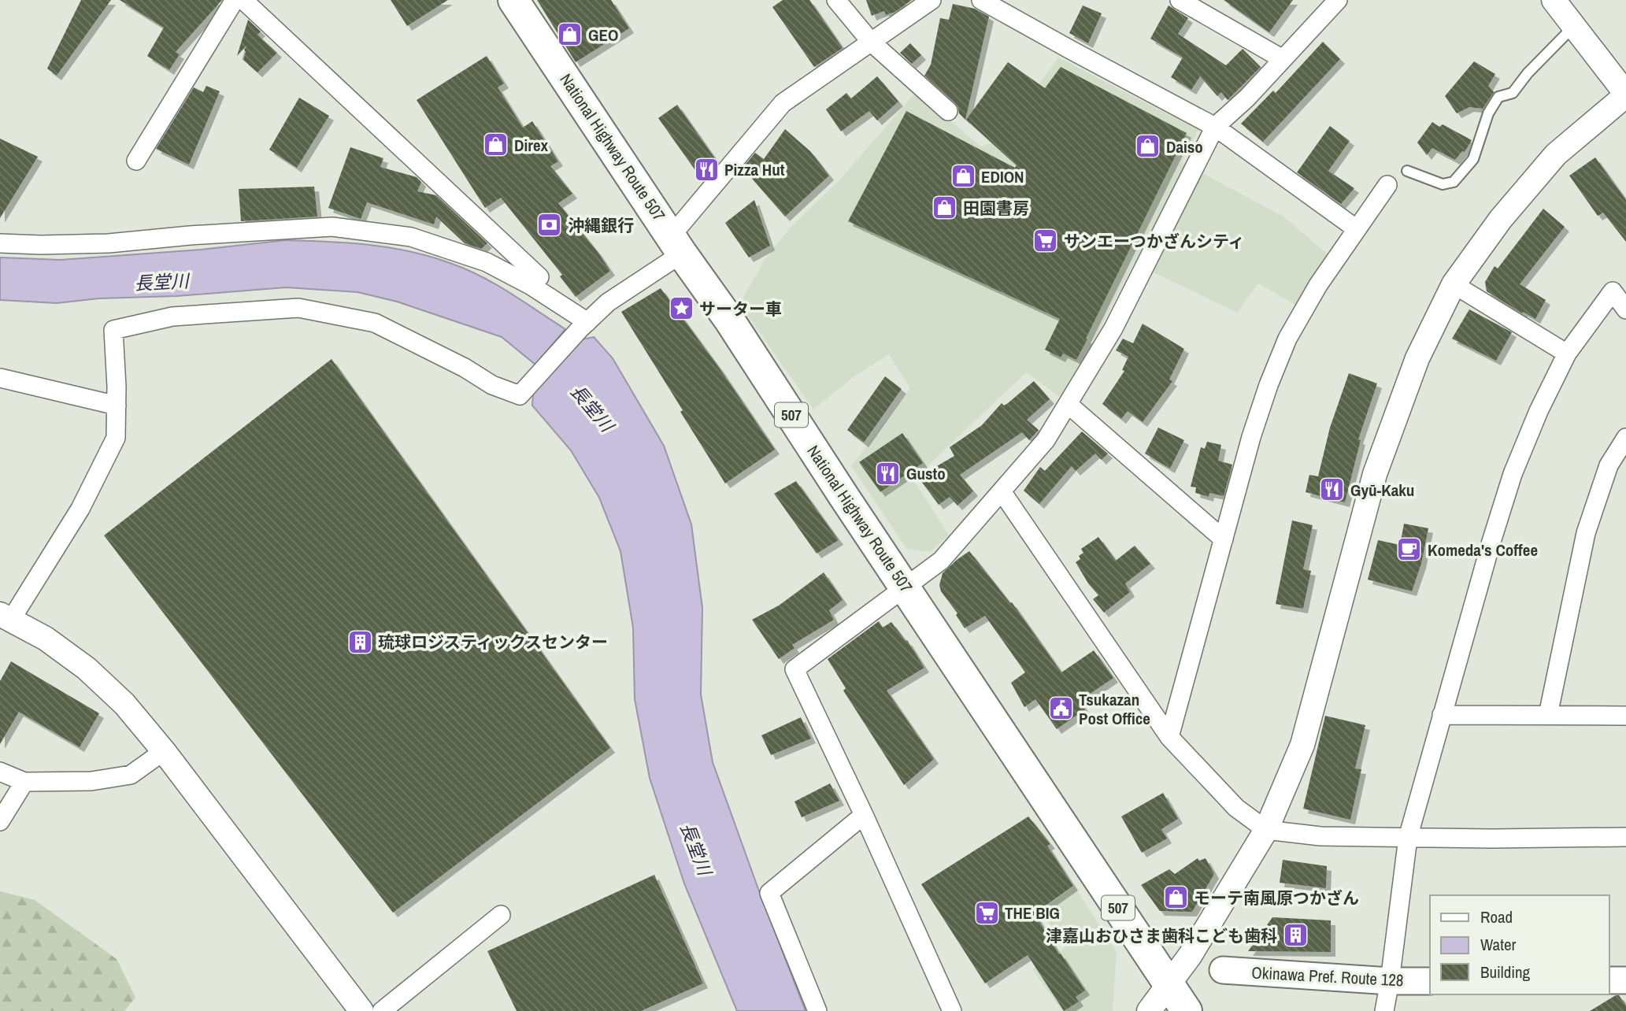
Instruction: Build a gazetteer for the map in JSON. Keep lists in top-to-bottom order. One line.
{"streets":{"highway":["National Highway Route 507","507"],"main road":["Okinawa Pref. Route 128"]},"water":["長堂川"],"places":{"shop":["GEO","Direx","Daiso","EDION","田園書房","モーテ南風原つかざん"],"restaurant":["Pizza Hut","Gusto","Gyū-Kaku"],"bank":["沖縄銀行"],"supermarket":["サンエーつかざんシティ","THE BIG"],"place":["サーター車"],"cafe":["Komeda's Coffee"],"building":["琉球ロジスティックスセンター","津嘉山おひさま歯科こども歯科"],"public building":["Tsukazan Post Office"]},"legend":["Road","Water","Building"]}
